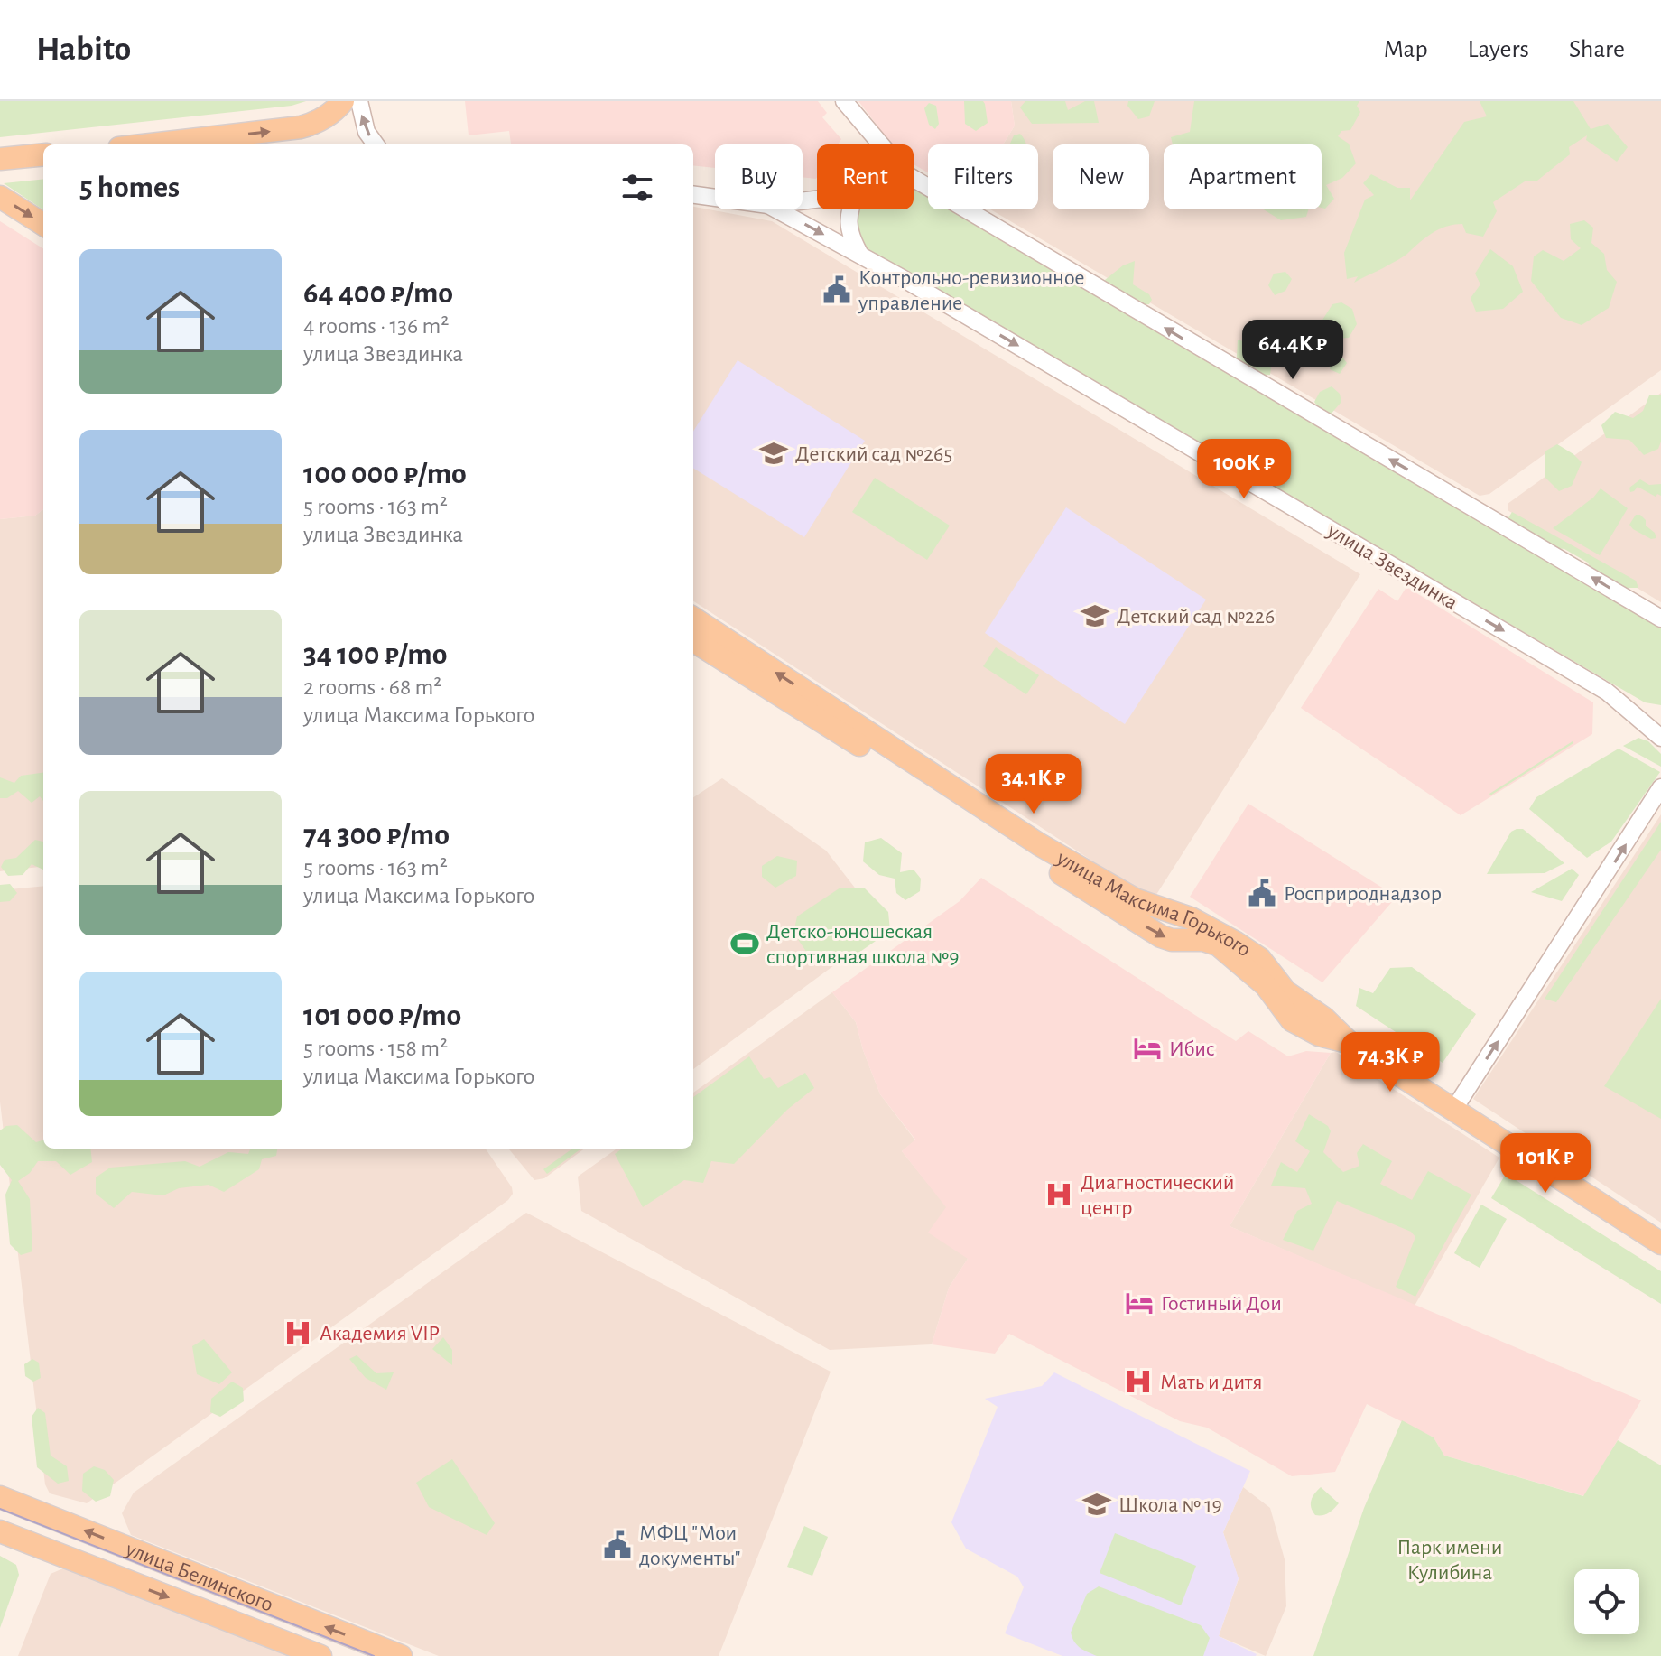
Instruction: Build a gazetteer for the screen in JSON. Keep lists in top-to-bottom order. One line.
{"streets":{"main road":["улица Максима Горького","улица Белинского"],"street":["улица Звездинка"]},"parks":["Парк имени Кулибина"],"places":{"public building":["Контрольно-ревизионное управление","Росприроднадзор","МФЦ \"Мои документы\""],"school or university":["Детский сад №265","Детский сад №226","Школа № 19"],"sports":["Детско-юношеская спортивная школа №9"],"hotel":["Ибис","Гостиный Дои"],"hospital":["Диагностический центр","Академия VIP","Мать и дитя"]},"page":{"header":"Habito","nav":["Map","Layers","Share"],"chip":["Buy","Rent","Filters","New","Apartment"],"heading":"5 homes","list":[{"name":"64 400 ₽/mo","note":"4 rooms · 136 m² · улица Звездинка"},{"name":"100 000 ₽/mo","note":"5 rooms · 163 m² · улица Звездинка"},{"name":"34 100 ₽/mo","note":"2 rooms · 68 m² · улица Максима Горького"},{"name":"74 300 ₽/mo","note":"5 rooms · 163 m² · улица Максима Горького"},{"name":"101 000 ₽/mo","note":"5 rooms · 158 m² · улица Максима Горького"}],"price":["64.4K ₽","100K ₽","34.1K ₽","74.3K ₽","101K ₽"]}}
